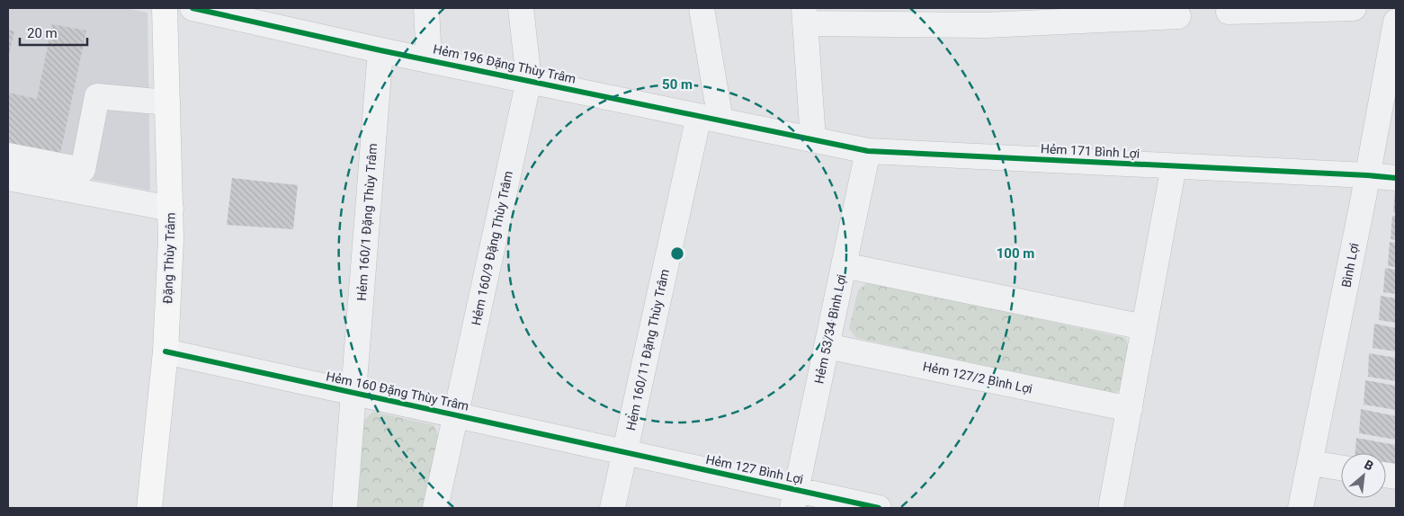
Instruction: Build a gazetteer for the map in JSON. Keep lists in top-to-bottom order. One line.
{"streets":{"main road":["Đặng Thùy Trâm"],"street":["Hẻm 196 Đặng Thùy Trâm","Hẻm 171 Bình Lợi","Hẻm 160/1 Đặng Thùy Trâm","Hẻm 160/9 Đặng Thùy Trâm","Bình Lợi","Hẻm 53/34 Bình Lợi","Hẻm 160/11 Đặng Thùy Trâm","Hẻm 127/2 Bình Lợi","Hẻm 160 Đặng Thùy Trâm","Hẻm 127 Bình Lợi"]},"crossings":[["Hẻm 196 Đặng Thùy Trâm","Hẻm 171 Bình Lợi"],["Hẻm 196 Đặng Thùy Trâm","Hẻm 160/1 Đặng Thùy Trâm"],["Hẻm 196 Đặng Thùy Trâm","Hẻm 160/9 Đặng Thùy Trâm"],["Hẻm 196 Đặng Thùy Trâm","Hẻm 160/11 Đặng Thùy Trâm"],["Hẻm 171 Bình Lợi","Bình Lợi"],["Hẻm 171 Bình Lợi","Hẻm 53/34 Bình Lợi"],["Hẻm 160/1 Đặng Thùy Trâm","Hẻm 160 Đặng Thùy Trâm"],["Hẻm 160/9 Đặng Thùy Trâm","Hẻm 160 Đặng Thùy Trâm"],["Đặng Thùy Trâm","Hẻm 160 Đặng Thùy Trâm"],["Hẻm 53/34 Bình Lợi","Hẻm 127/2 Bình Lợi"],["Hẻm 53/34 Bình Lợi","Hẻm 127 Bình Lợi"],["Hẻm 160/11 Đặng Thùy Trâm","Hẻm 160 Đặng Thùy Trâm"],["Hẻm 160/11 Đặng Thùy Trâm","Hẻm 127 Bình Lợi"],["Hẻm 160 Đặng Thùy Trâm","Hẻm 127 Bình Lợi"]],"scale_bar":"20 m","north":"top right","rings":["50 m","100 m"]}
